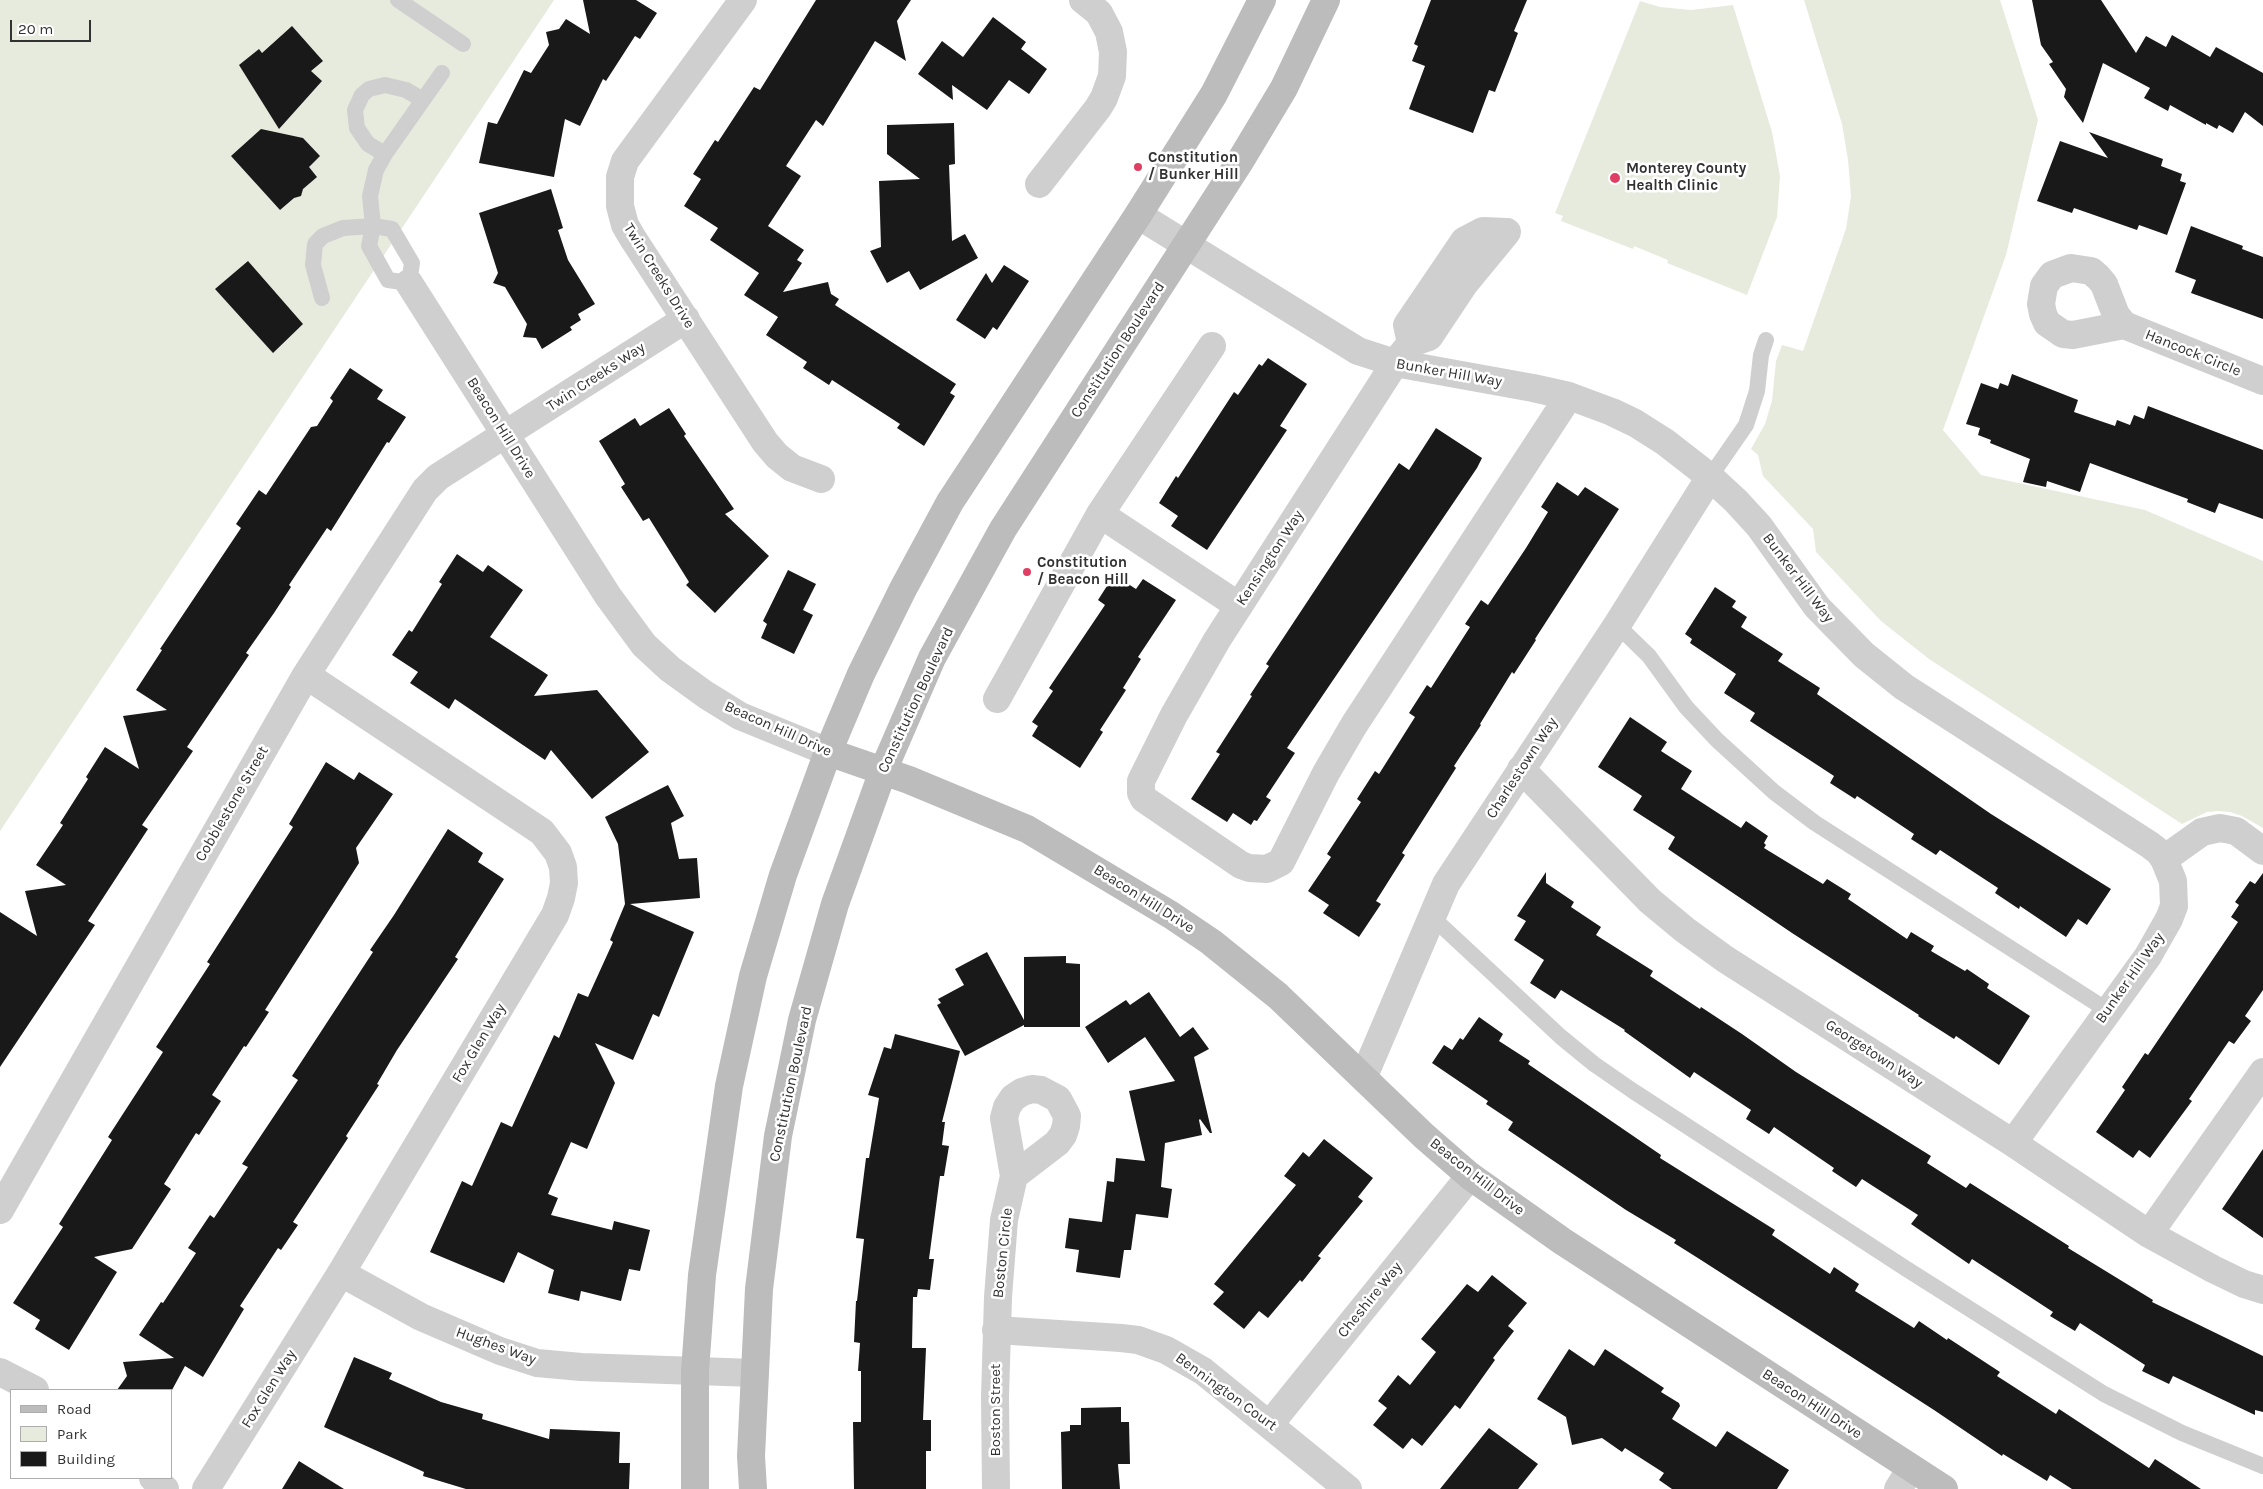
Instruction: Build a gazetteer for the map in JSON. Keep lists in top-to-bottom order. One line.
{"streets":{"main road":["Constitution Boulevard","Beacon Hill Drive"],"street":["Twin Creeks Drive","Hancock Circle","Bunker Hill Way","Twin Creeks Way","Kensington Way","Charlestown Way","Cobblestone Street","Fox Glen Way","Georgetown Way","Boston Circle","Cheshire Way","Hughes Way","Bennington Court","Boston Street"]},"crossings":[["Twin Creeks Drive","Twin Creeks Way"],["Constitution Boulevard","Bunker Hill Way"],["Constitution Boulevard","Beacon Hill Drive"],["Constitution Boulevard","Hughes Way"],["Bunker Hill Way","Kensington Way"],["Bunker Hill Way","Charlestown Way"],["Bunker Hill Way","Georgetown Way"],["Twin Creeks Way","Beacon Hill Drive"],["Twin Creeks Way","Cobblestone Street"],["Beacon Hill Drive","Charlestown Way"],["Beacon Hill Drive","Cobblestone Street"],["Beacon Hill Drive","Cheshire Way"],["Charlestown Way","Georgetown Way"],["Cobblestone Street","Fox Glen Way"],["Fox Glen Way","Hughes Way"],["Boston Circle","Bennington Court"],["Boston Circle","Boston Street"],["Cheshire Way","Bennington Court"],["Bennington Court","Boston Street"]],"places":["Constitution / Bunker Hill","Monterey County Health Clinic","Constitution / Beacon Hill"],"legend":["Road","Park","Building"],"scale_bar":"20 m"}
